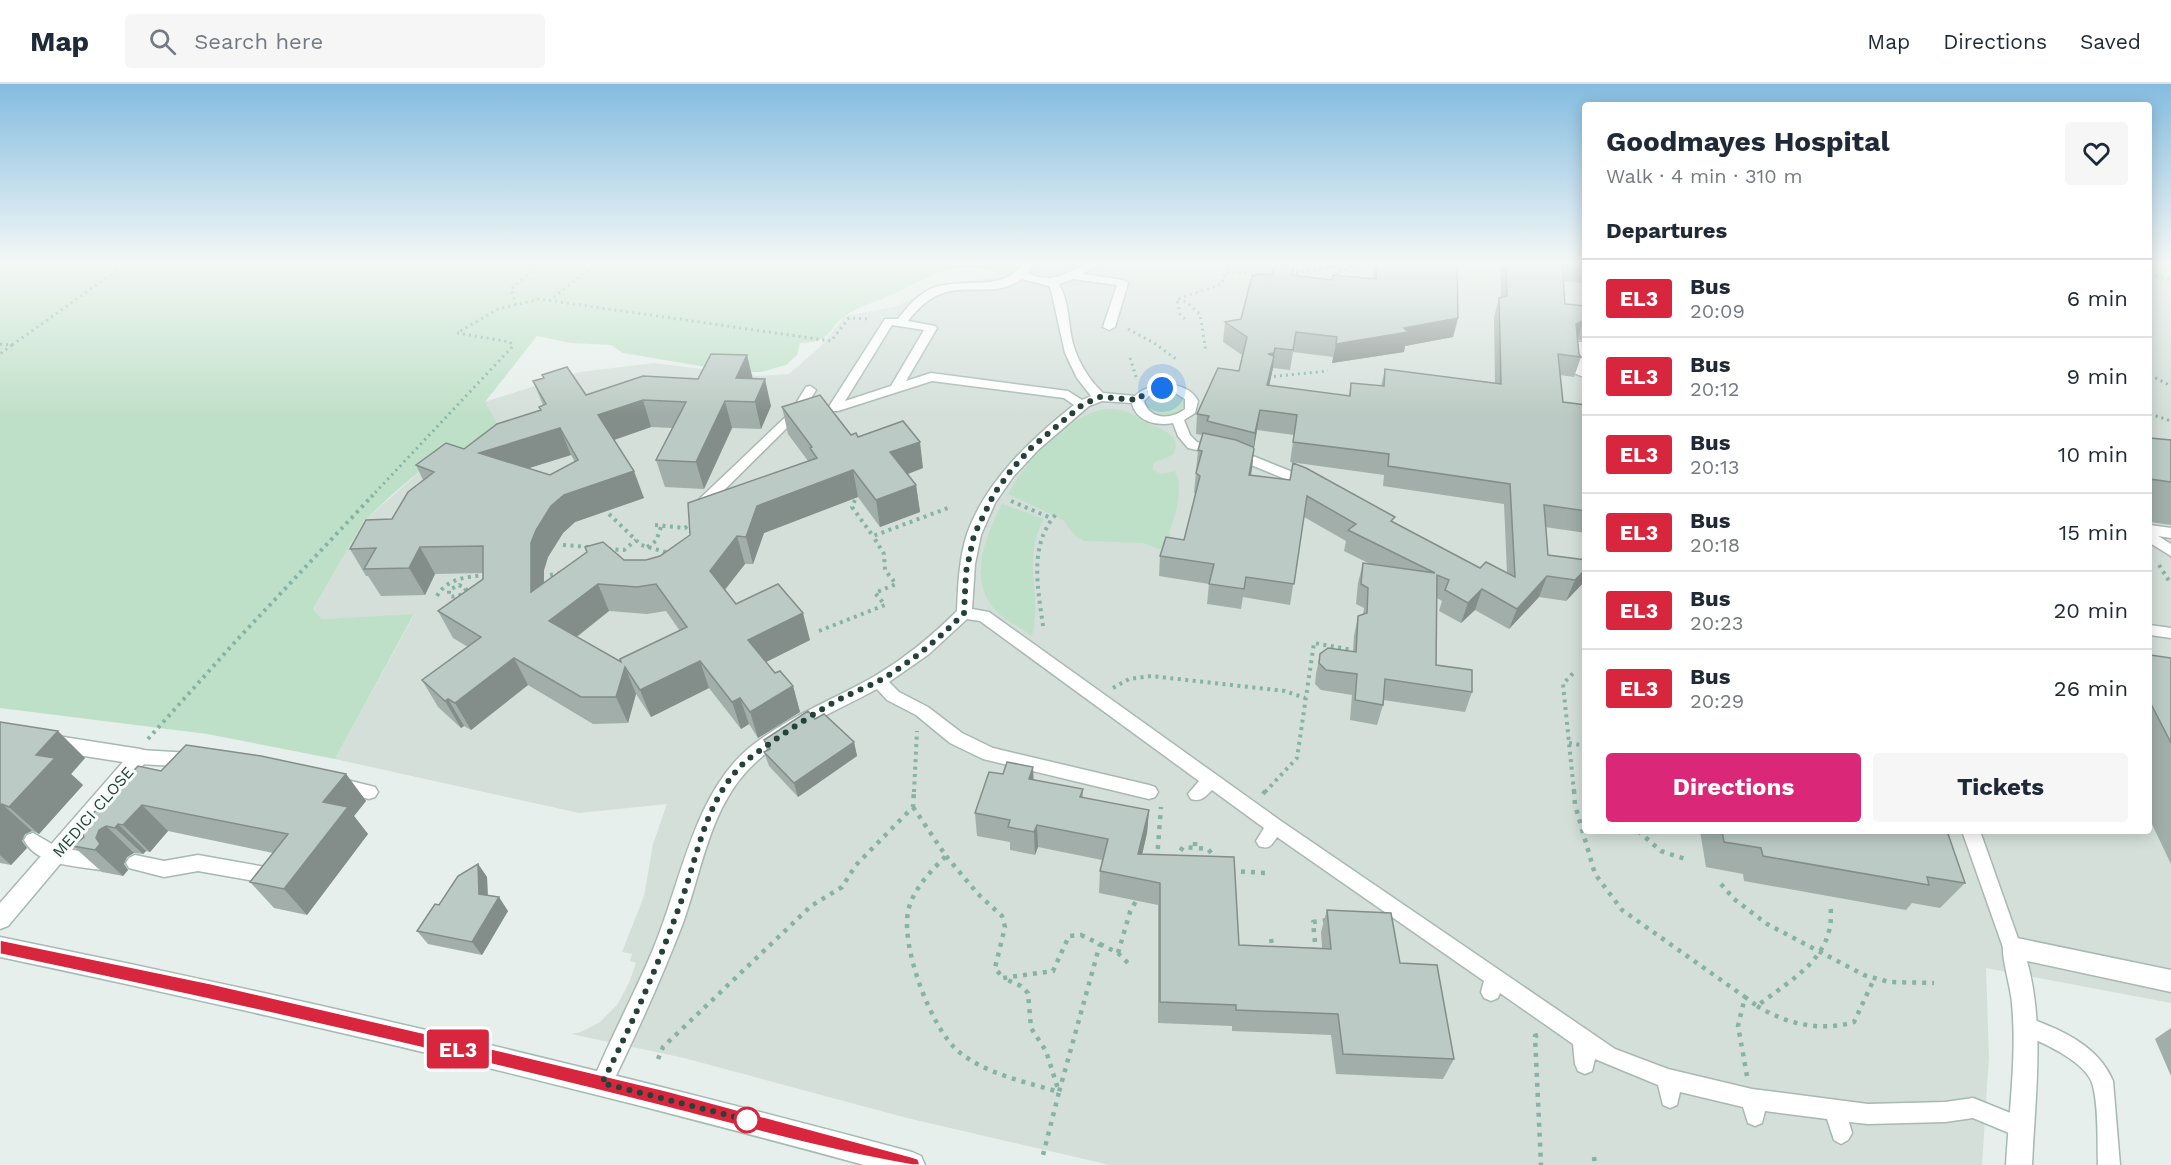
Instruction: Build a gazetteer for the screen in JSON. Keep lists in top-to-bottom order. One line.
{"streets":{"main road":["MEDICI CLOSE"]},"lines":["bus line EL3"],"page":{"header":"Map","search":"Search here","nav":["Map","Directions","Saved"],"on_map":"EL3","heading":[["Goodmayes Hospital","Walk · 4 min · 310 m"],"Departures"],"list":[{"mark":"EL3","name":"Bus","note":"20:09","value":"6 min"},{"mark":"EL3","name":"Bus","note":"20:12","value":"9 min"},{"mark":"EL3","name":"Bus","note":"20:13","value":"10 min"},{"mark":"EL3","name":"Bus","note":"20:18","value":"15 min"},{"mark":"EL3","name":"Bus","note":"20:23","value":"20 min"},{"mark":"EL3","name":"Bus","note":"20:29","value":"26 min"}],"buttons":["Directions","Tickets"]}}
